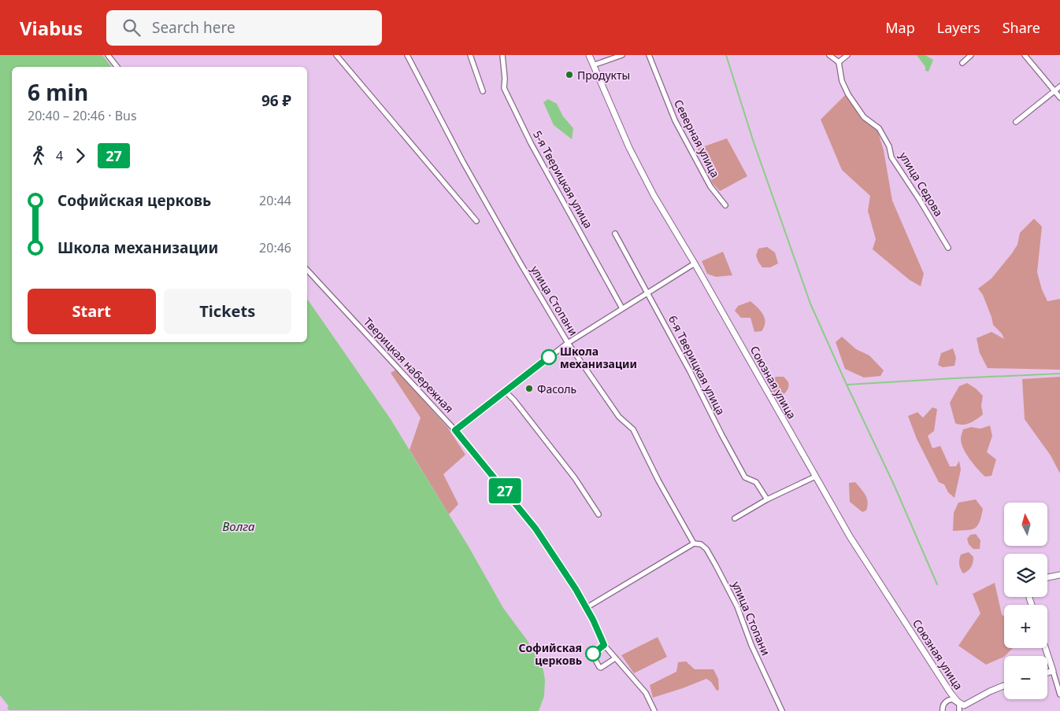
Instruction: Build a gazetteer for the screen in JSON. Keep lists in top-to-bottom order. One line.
{"streets":{"street":["Северная улица","5-я Тверицкая улица","улица Седова","улица Стопани","Тверицкая набережная","6-я Тверицкая улица","Союзная улица"]},"water":["Волга"],"places":["Продукты","Школа механизации","Фасоль","Софийская церковь"],"lines":["bus line 27"],"north":"top","page":{"header":"Viabus","search":"Search here","nav":["Map","Layers","Share"],"on_map":"27","heading":["6 min","20:40 – 20:46 · Bus","96 ₽"],"legs":["4","27"],"list":[{"name":"Софийская церковь","value":"20:44"},{"name":"Школа механизации","value":"20:46"}],"buttons":["Start","Tickets"],"map_buttons":["+","−"]}}
